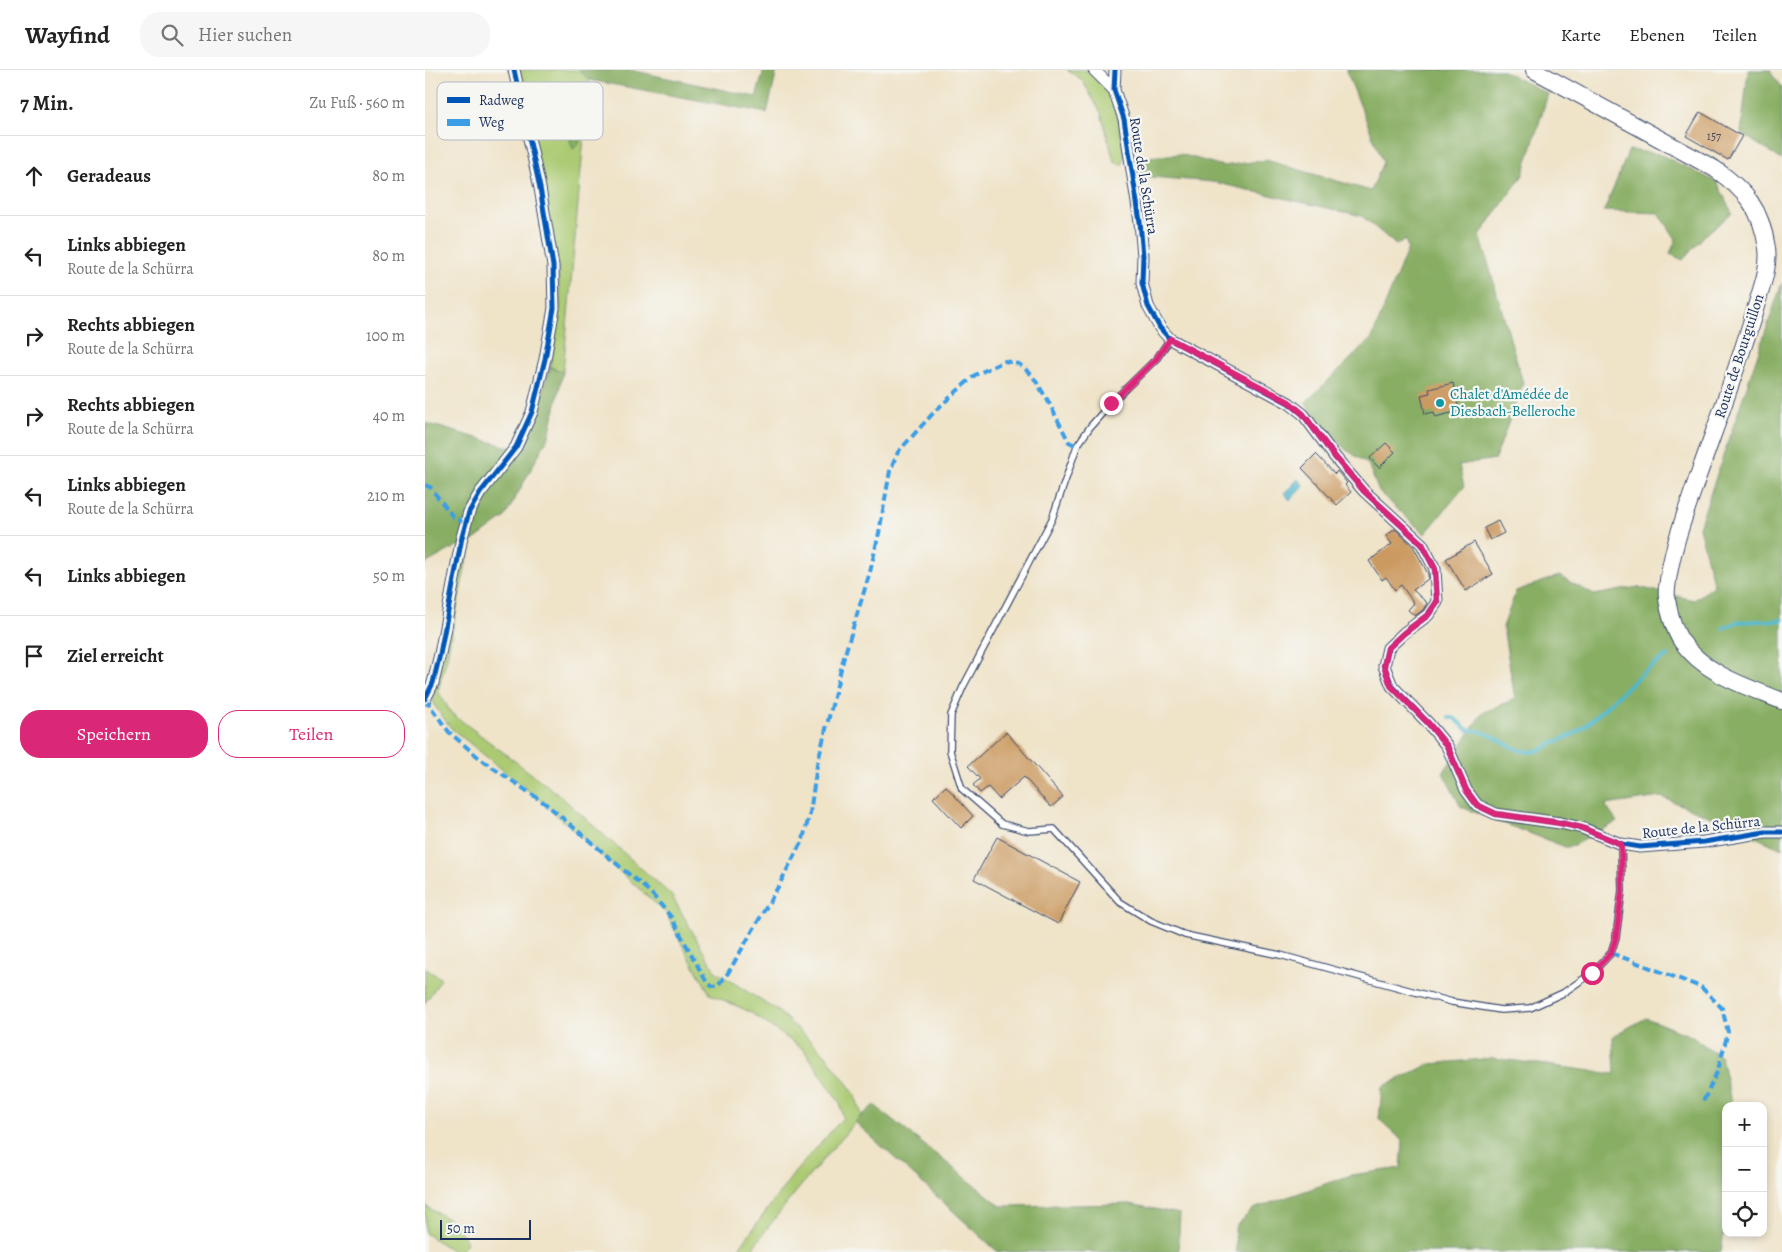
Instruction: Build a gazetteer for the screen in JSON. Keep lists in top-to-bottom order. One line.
{"streets":{"main road":["Route de Bourguillon"],"street":["Route de la Schürra"]},"places":["Chalet d'Amédée de Diesbach-Belleroche"],"house_numbers":["157"],"legend":["Radweg","Weg"],"scale_bar":"50 m","page":{"header":"Wayfind","search":"Hier suchen","nav":["Karte","Ebenen","Teilen"],"heading":["7 Min.","Zu Fuß · 560 m"],"list":[["Geradeaus","80 m"],["Links abbiegen","Route de la Schürra","80 m"],["Rechts abbiegen","Route de la Schürra","100 m"],["Rechts abbiegen","Route de la Schürra","40 m"],["Links abbiegen","Route de la Schürra","210 m"],["Links abbiegen","50 m"],"Ziel erreicht"],"buttons":["Speichern","Teilen"],"map_buttons":["+","−"],"scale":"50 m"}}
